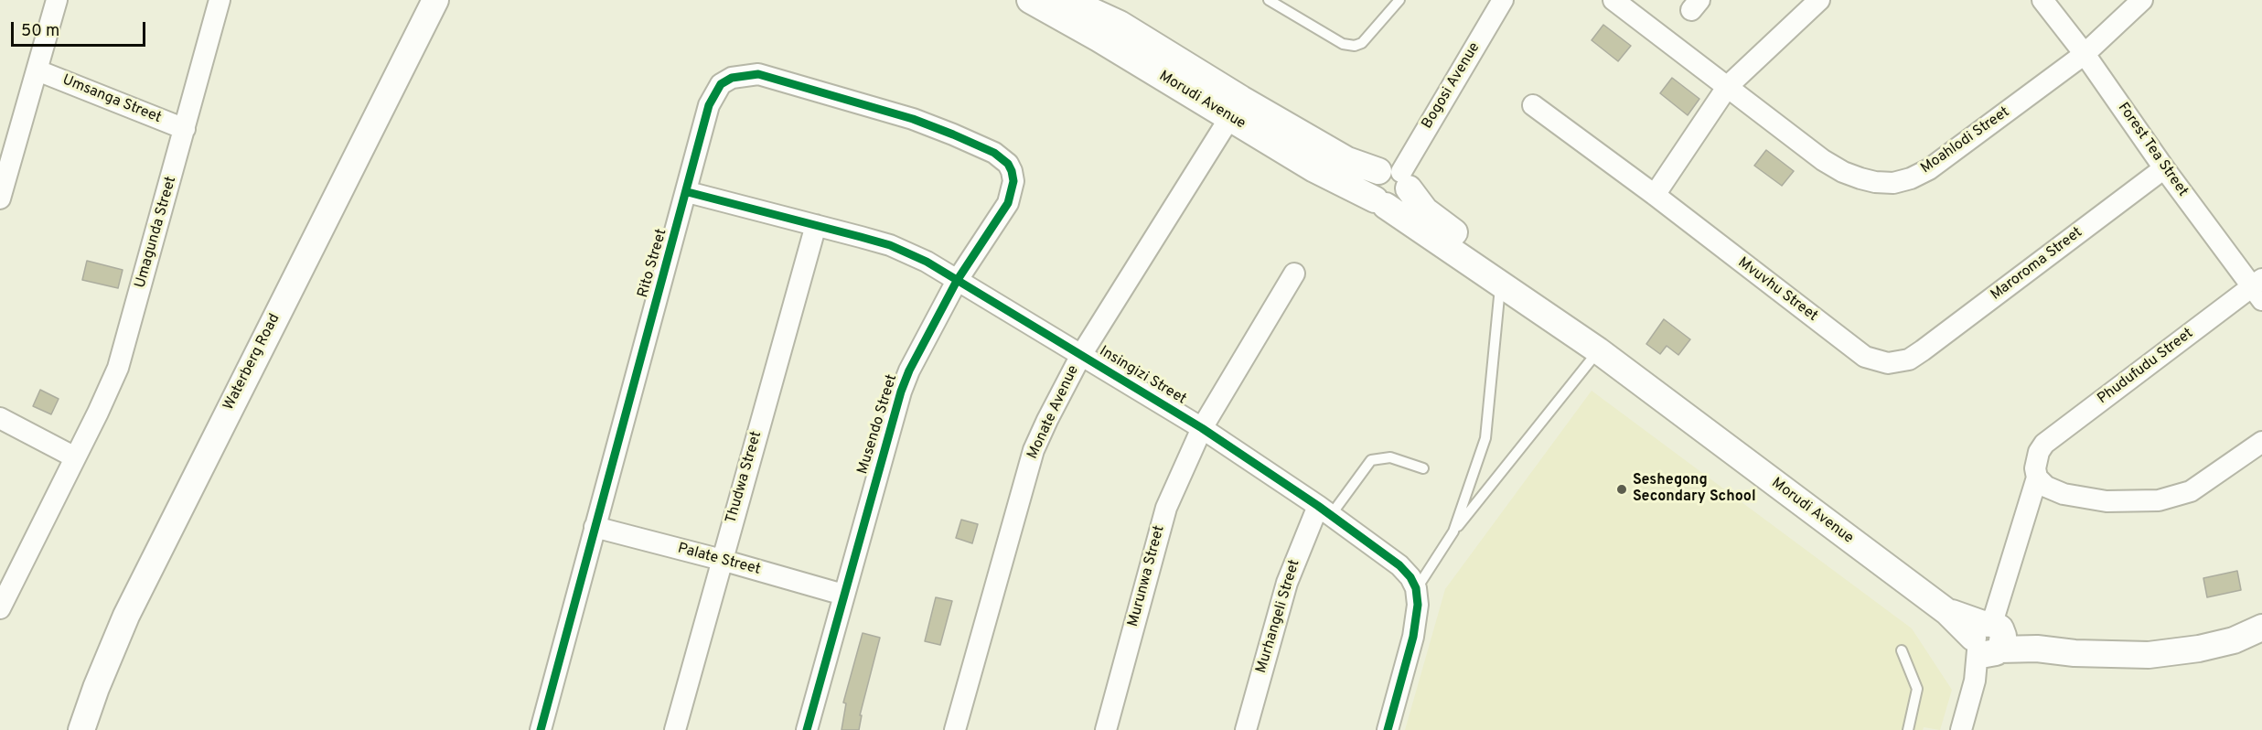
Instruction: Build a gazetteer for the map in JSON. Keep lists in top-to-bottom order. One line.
{"streets":{"street":["Bogosi Avenue","Umsanga Street","Morudi Avenue","Moahlodi Street","Forest Tea Street","Umagunda Street","Rito Street","Maroroma Street","Mvuvhu Street","Waterberg Road","Phudufudu Street","Insingizi Street","Monate Avenue","Musendo Street","Thudwa Street","Palate Street","Murunwa Street","Murhangeli Street"]},"crossings":[["Bogosi Avenue","Morudi Avenue"],["Umsanga Street","Umagunda Street"],["Morudi Avenue","Phudufudu Street"],["Morudi Avenue","Monate Avenue"],["Moahlodi Street","Forest Tea Street"],["Forest Tea Street","Maroroma Street"],["Forest Tea Street","Phudufudu Street"],["Rito Street","Insingizi Street"],["Rito Street","Musendo Street"],["Rito Street","Palate Street"],["Maroroma Street","Mvuvhu Street"],["Insingizi Street","Monate Avenue"],["Insingizi Street","Musendo Street"],["Insingizi Street","Thudwa Street"],["Insingizi Street","Murunwa Street"],["Insingizi Street","Murhangeli Street"],["Musendo Street","Palate Street"],["Thudwa Street","Palate Street"]],"places":["Seshegong Secondary School"],"scale_bar":"50 m"}
